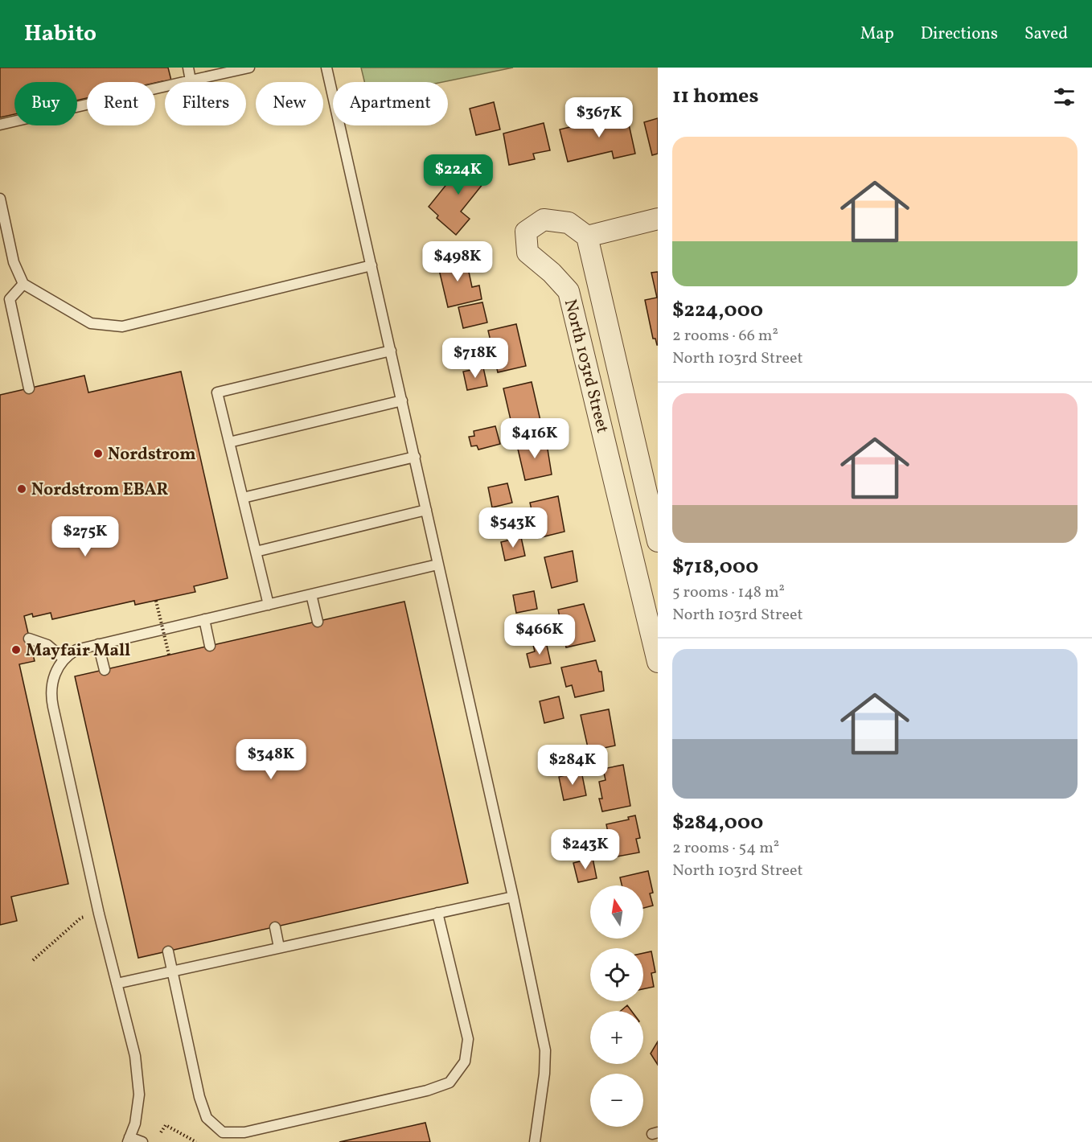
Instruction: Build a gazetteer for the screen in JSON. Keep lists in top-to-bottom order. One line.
{"streets":{"street":["North 103rd Street"]},"places":["Nordstrom","Nordstrom EBAR","Mayfair Mall"],"north":"top","page":{"header":"Habito","nav":["Map","Directions","Saved"],"heading":"11 homes","chip":["Buy","Rent","Filters","New","Apartment"],"price":["$367K","$224K","$498K","$718K","$416K","$543K","$275K","$466K","$348K","$284K","$243K"],"list":[{"name":"$224,000","note":"2 rooms · 66 m² · North 103rd Street"},{"name":"$718,000","note":"5 rooms · 148 m² · North 103rd Street"},{"name":"$284,000","note":"2 rooms · 54 m² · North 103rd Street"}],"map_buttons":["+","−"]}}
